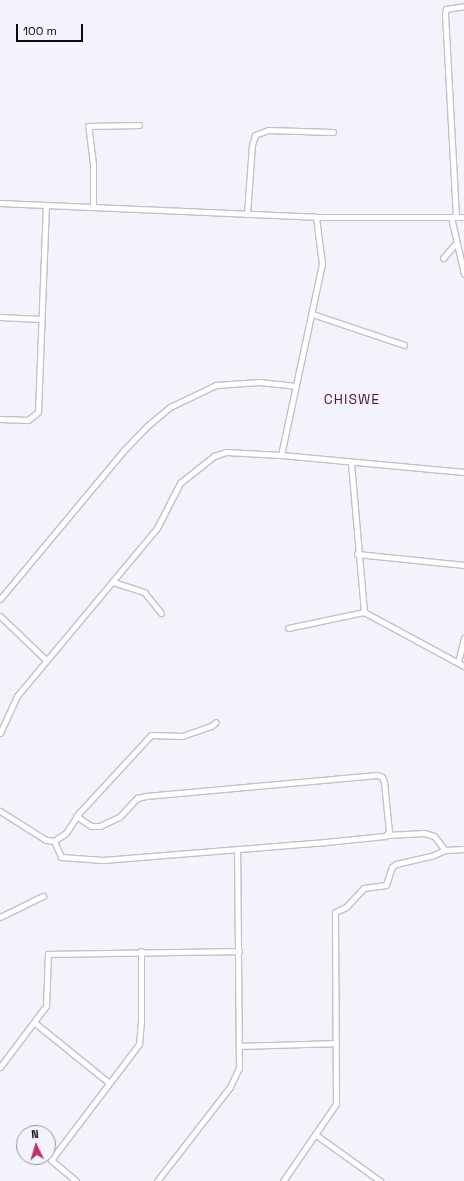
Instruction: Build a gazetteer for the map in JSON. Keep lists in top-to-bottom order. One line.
{"districts":["CHISWE"],"scale_bar":"100 m","north":"top"}
